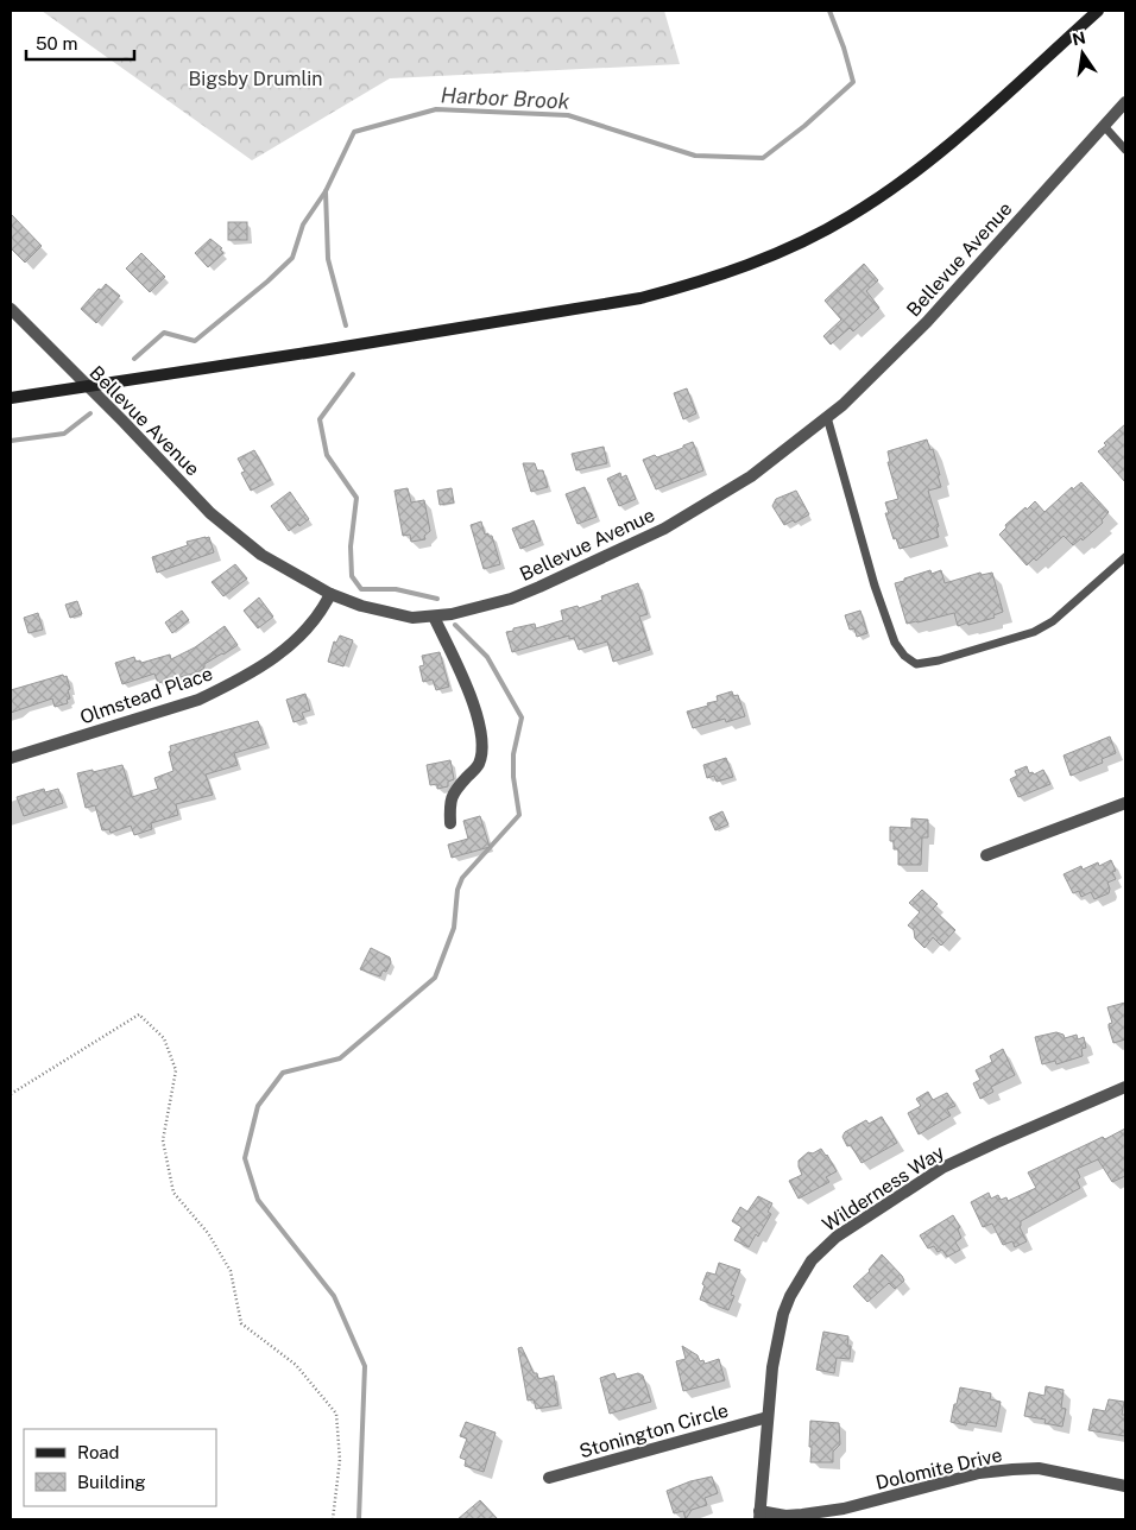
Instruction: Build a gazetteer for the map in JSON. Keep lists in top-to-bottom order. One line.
{"streets":{"street":["Bellevue Avenue","Olmstead Place","Wilderness Way","Stonington Circle","Dolomite Drive"]},"crossings":[["Bellevue Avenue","Olmstead Place"],["Wilderness Way","Stonington Circle"],["Wilderness Way","Dolomite Drive"]],"water":["Harbor Brook"],"parks":["Bigsby Drumlin"],"legend":["Road","Building"],"scale_bar":"50 m","north":"top"}
